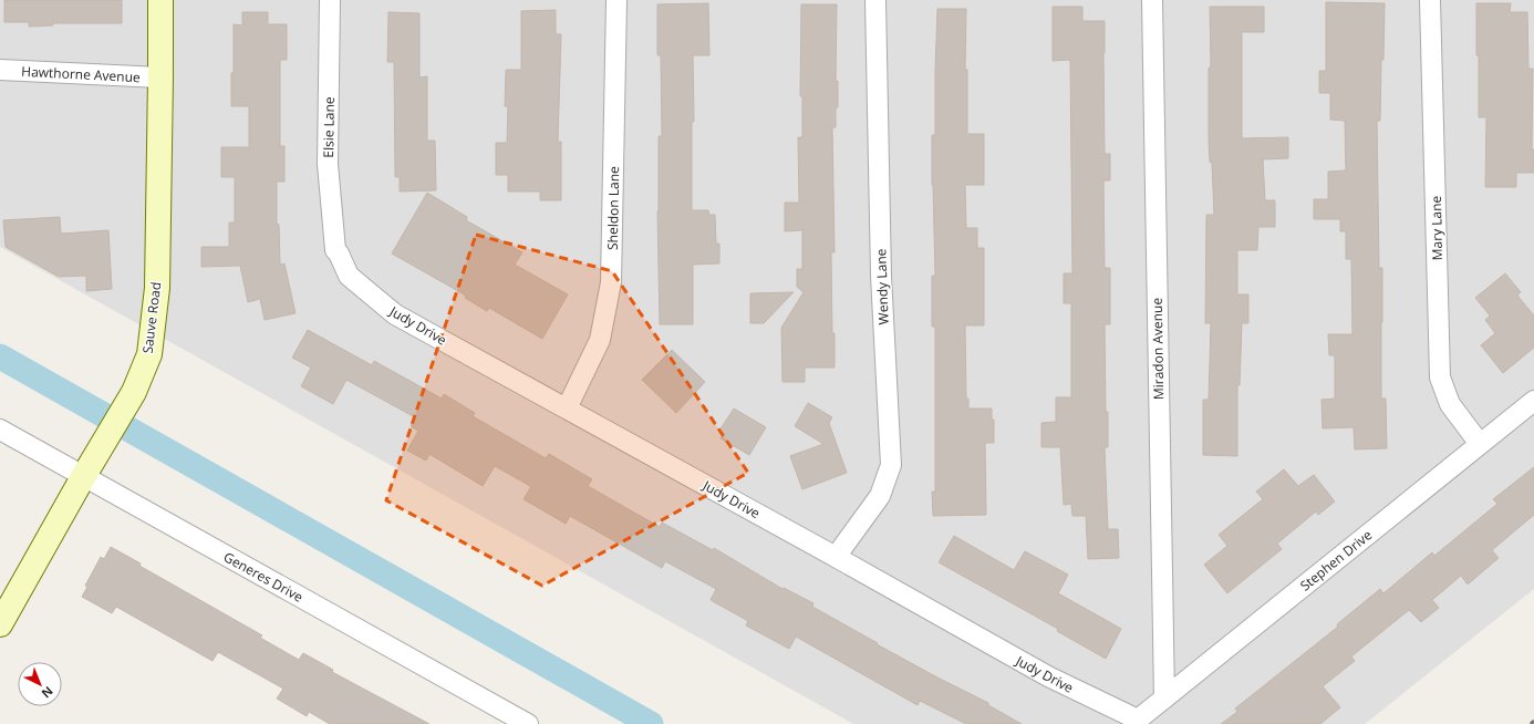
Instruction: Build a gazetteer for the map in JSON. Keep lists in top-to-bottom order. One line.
{"streets":{"street":["Hawthorne Avenue","Elsie Lane","Sheldon Lane","Mary Lane","Wendy Lane","Sauve Road","Judy Drive","Miradon Avenue","Stephen Drive","Generes Drive"]},"crossings":[["Hawthorne Avenue","Sauve Road"],["Elsie Lane","Judy Drive"],["Sheldon Lane","Judy Drive"],["Mary Lane","Stephen Drive"],["Wendy Lane","Judy Drive"],["Sauve Road","Generes Drive"],["Judy Drive","Stephen Drive"],["Miradon Avenue","Stephen Drive"]],"north":"bottom right"}
